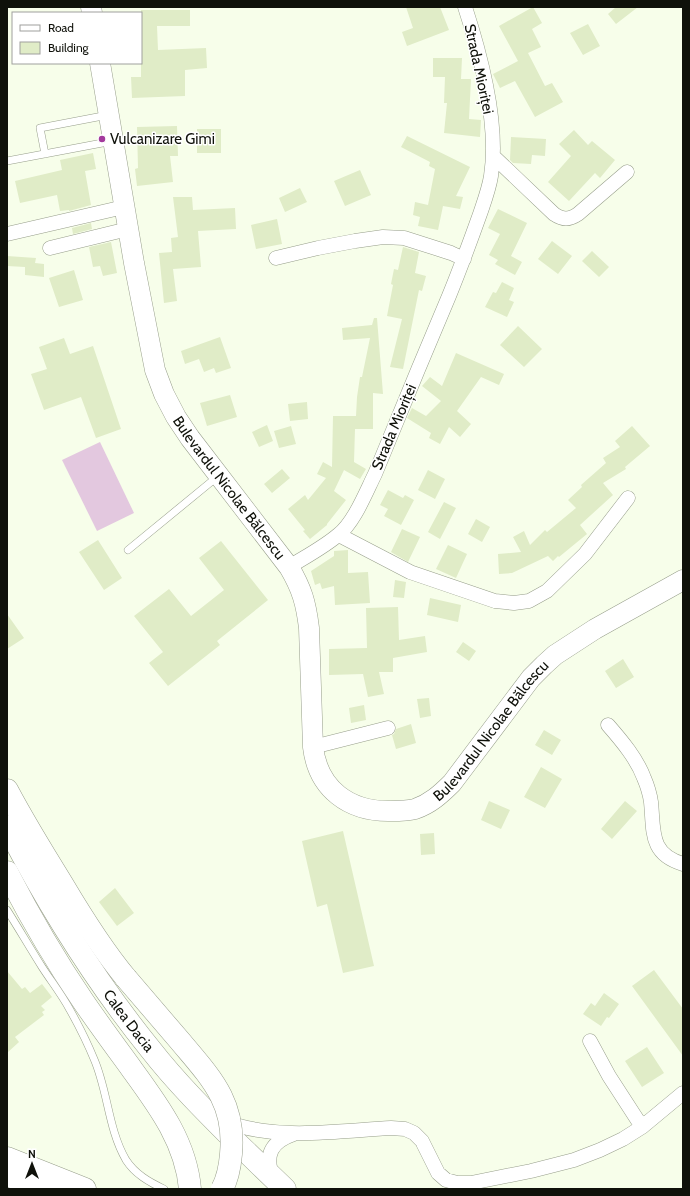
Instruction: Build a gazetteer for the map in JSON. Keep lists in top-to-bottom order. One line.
{"streets":{"main road":["Calea Dacia"],"street":["Strada Mioriței","Bulevardul Nicolae Bălcescu"]},"crossings":[["Strada Mioriței","Bulevardul Nicolae Bălcescu"]],"places":["Vulcanizare Gimi"],"legend":["Road","Building"],"north":"top"}
